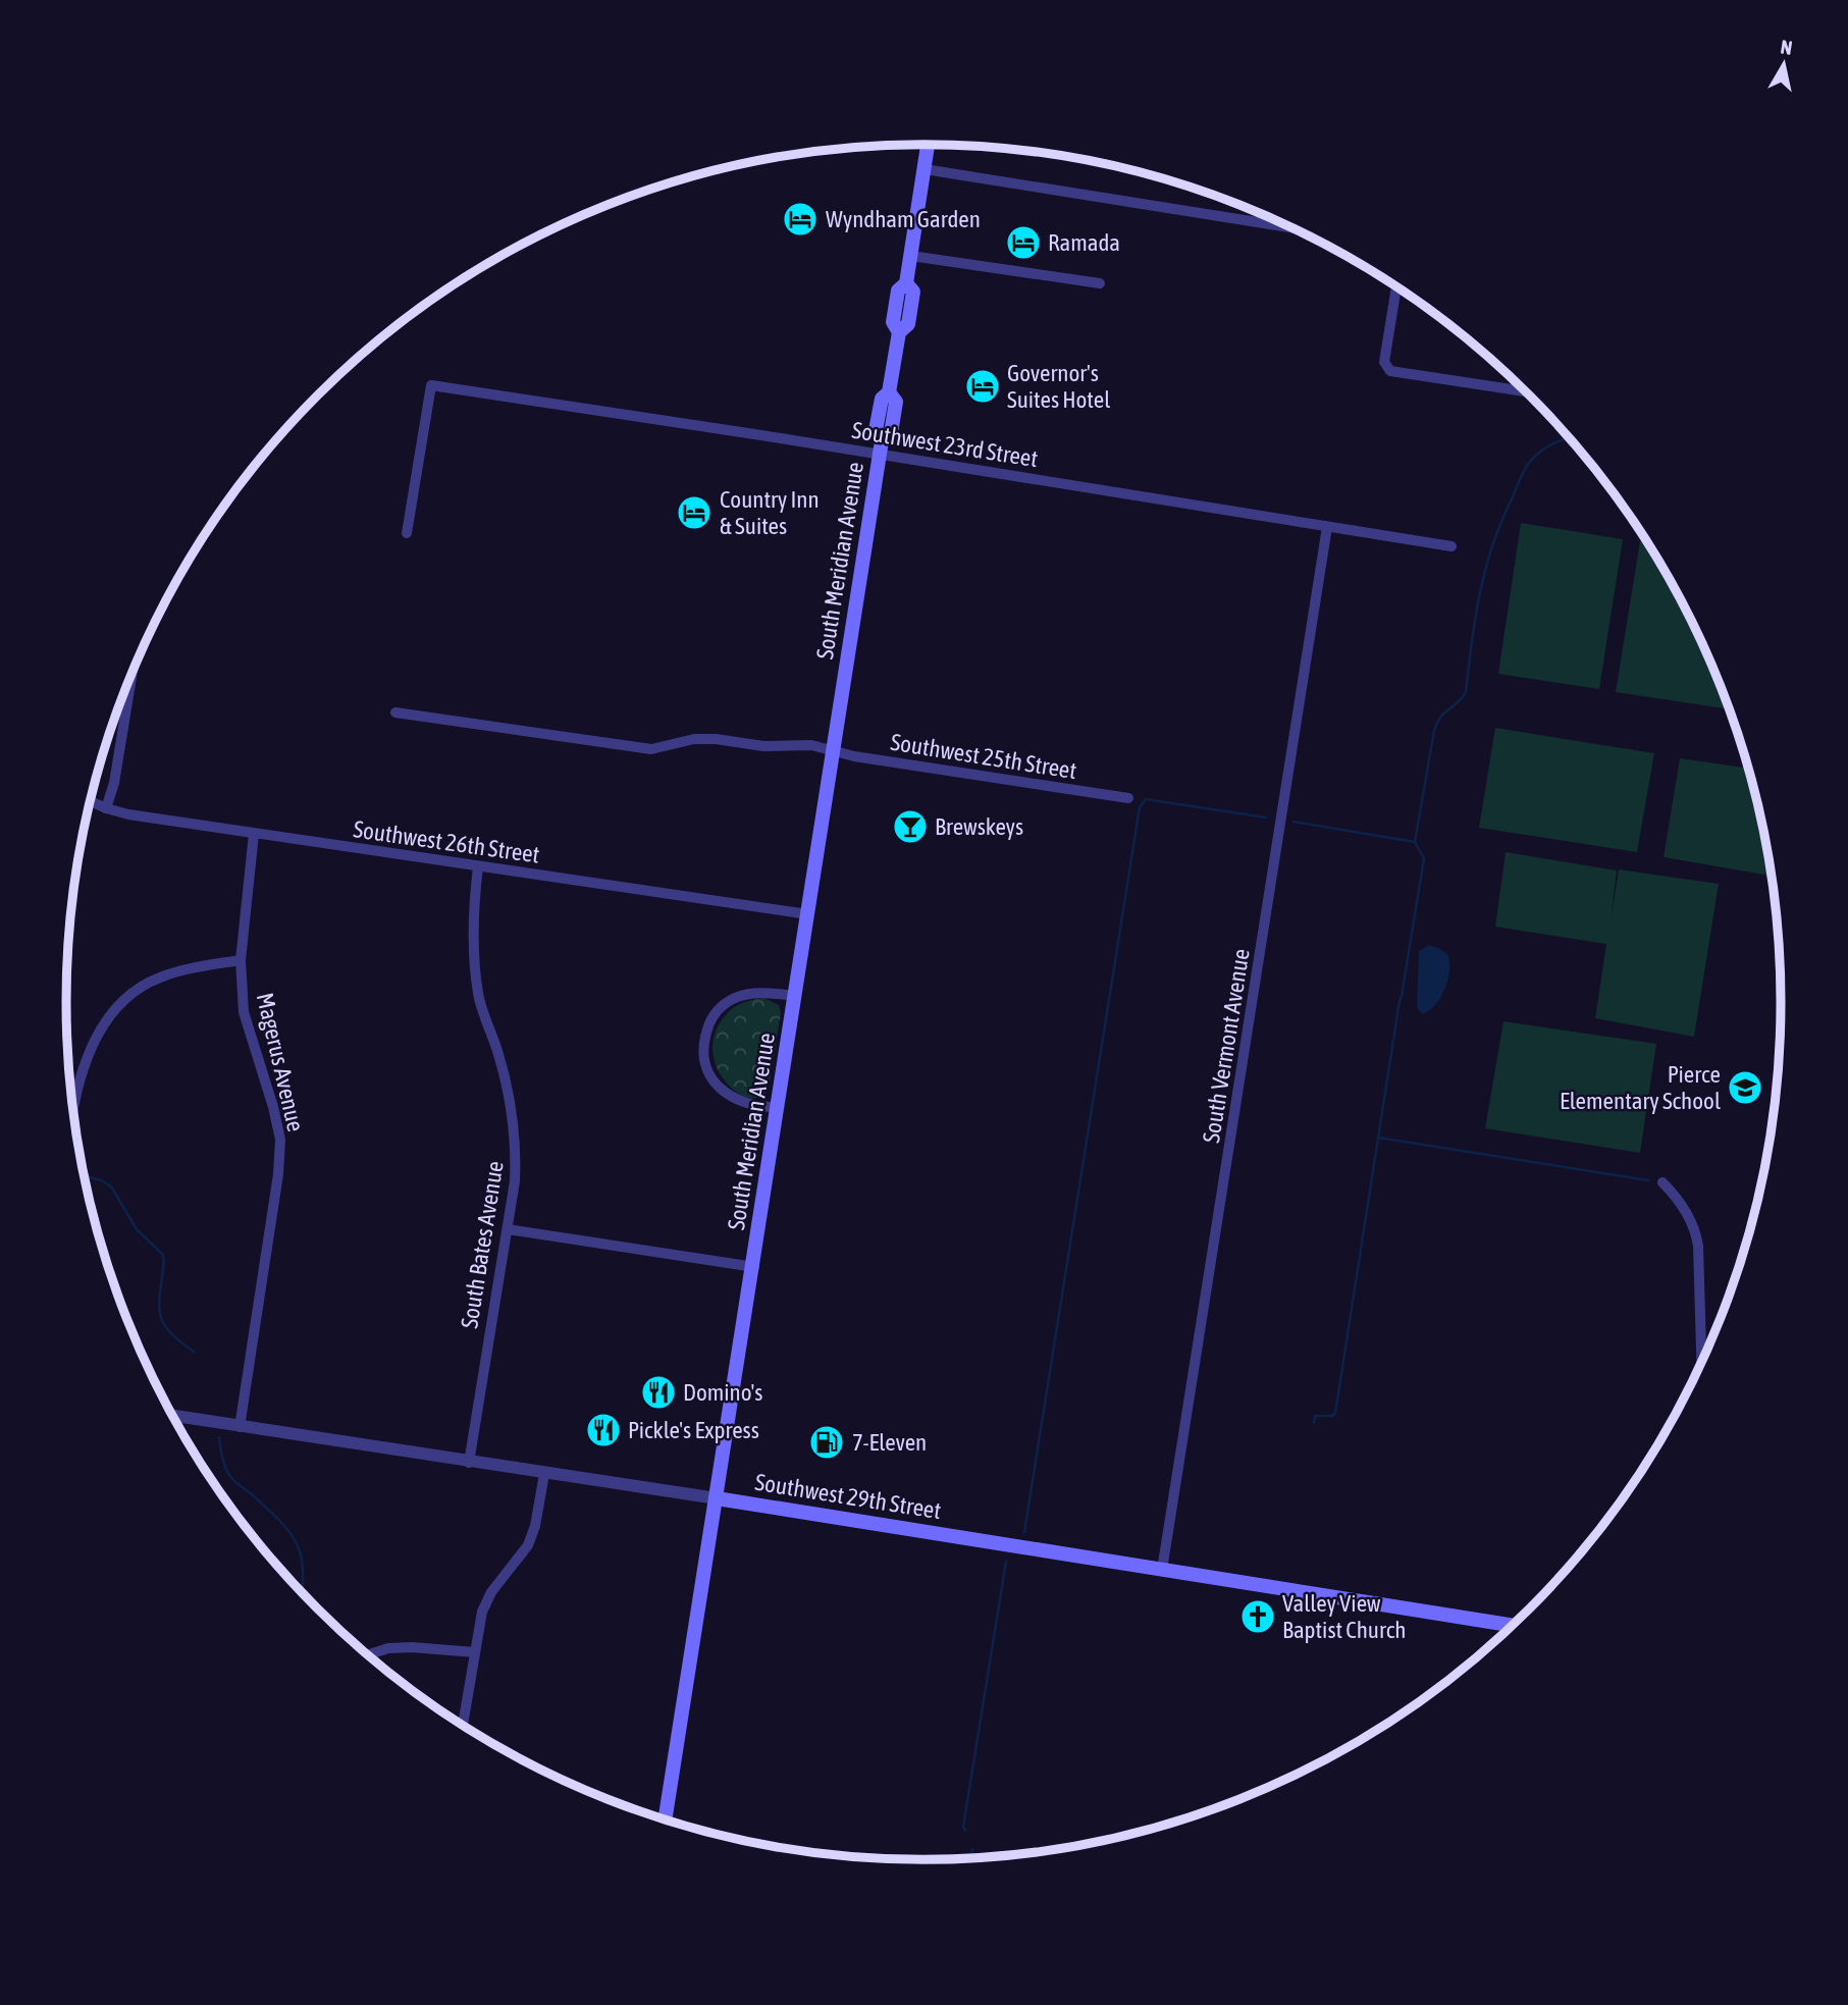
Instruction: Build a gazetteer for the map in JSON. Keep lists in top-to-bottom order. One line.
{"streets":{"main road":["South Meridian Avenue","Southwest 29th Street"],"street":["Southwest 23rd Street","Southwest 25th Street","Southwest 26th Street","South Vermont Avenue","Magerus Avenue","South Bates Avenue"]},"crossings":[["Southwest 23rd Street","South Meridian Avenue"],["Southwest 23rd Street","South Vermont Avenue"],["South Meridian Avenue","Southwest 25th Street"],["South Meridian Avenue","Southwest 26th Street"],["South Meridian Avenue","Southwest 29th Street"],["Southwest 26th Street","Magerus Avenue"],["Southwest 26th Street","South Bates Avenue"],["South Vermont Avenue","Southwest 29th Street"],["Magerus Avenue","Southwest 29th Street"],["South Bates Avenue","Southwest 29th Street"]],"places":{"hotel":["Wyndham Garden","Ramada","Governor's Suites Hotel","Country Inn & Suites"],"bar":["Brewskeys"],"school or university":["Pierce Elementary School"],"restaurant":["Domino's","Pickle's Express"],"fuel station":["7-Eleven"],"church":["Valley View Baptist Church"]},"north":"top"}
